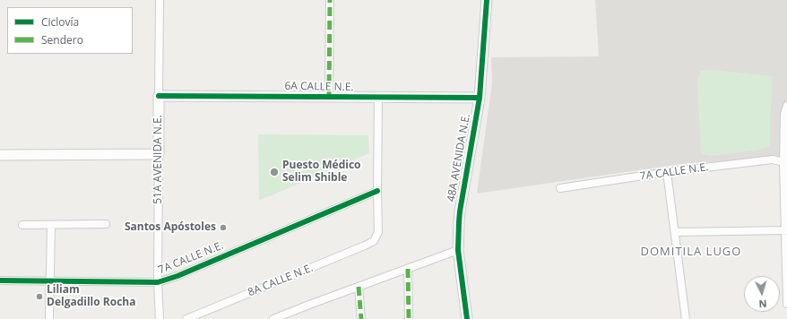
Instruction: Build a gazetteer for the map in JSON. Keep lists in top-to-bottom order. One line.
{"streets":{"street":["6A CALLE N.E.","48A AVENIDA N.E.","51A AVENIDA N.E.","7A CALLE N.E.","8A CALLE N.E."]},"crossings":[["6A CALLE N.E.","48A AVENIDA N.E."],["6A CALLE N.E.","51A AVENIDA N.E."],["51A AVENIDA N.E.","7A CALLE N.E."],["7A CALLE N.E.","8A CALLE N.E."]],"districts":["DOMITILA LUGO"],"places":["Puesto Médico Selim Shible","Santos Apóstoles","Liliam Delgadillo Rocha"],"legend":["Ciclovía","Sendero"],"north":"bottom"}
